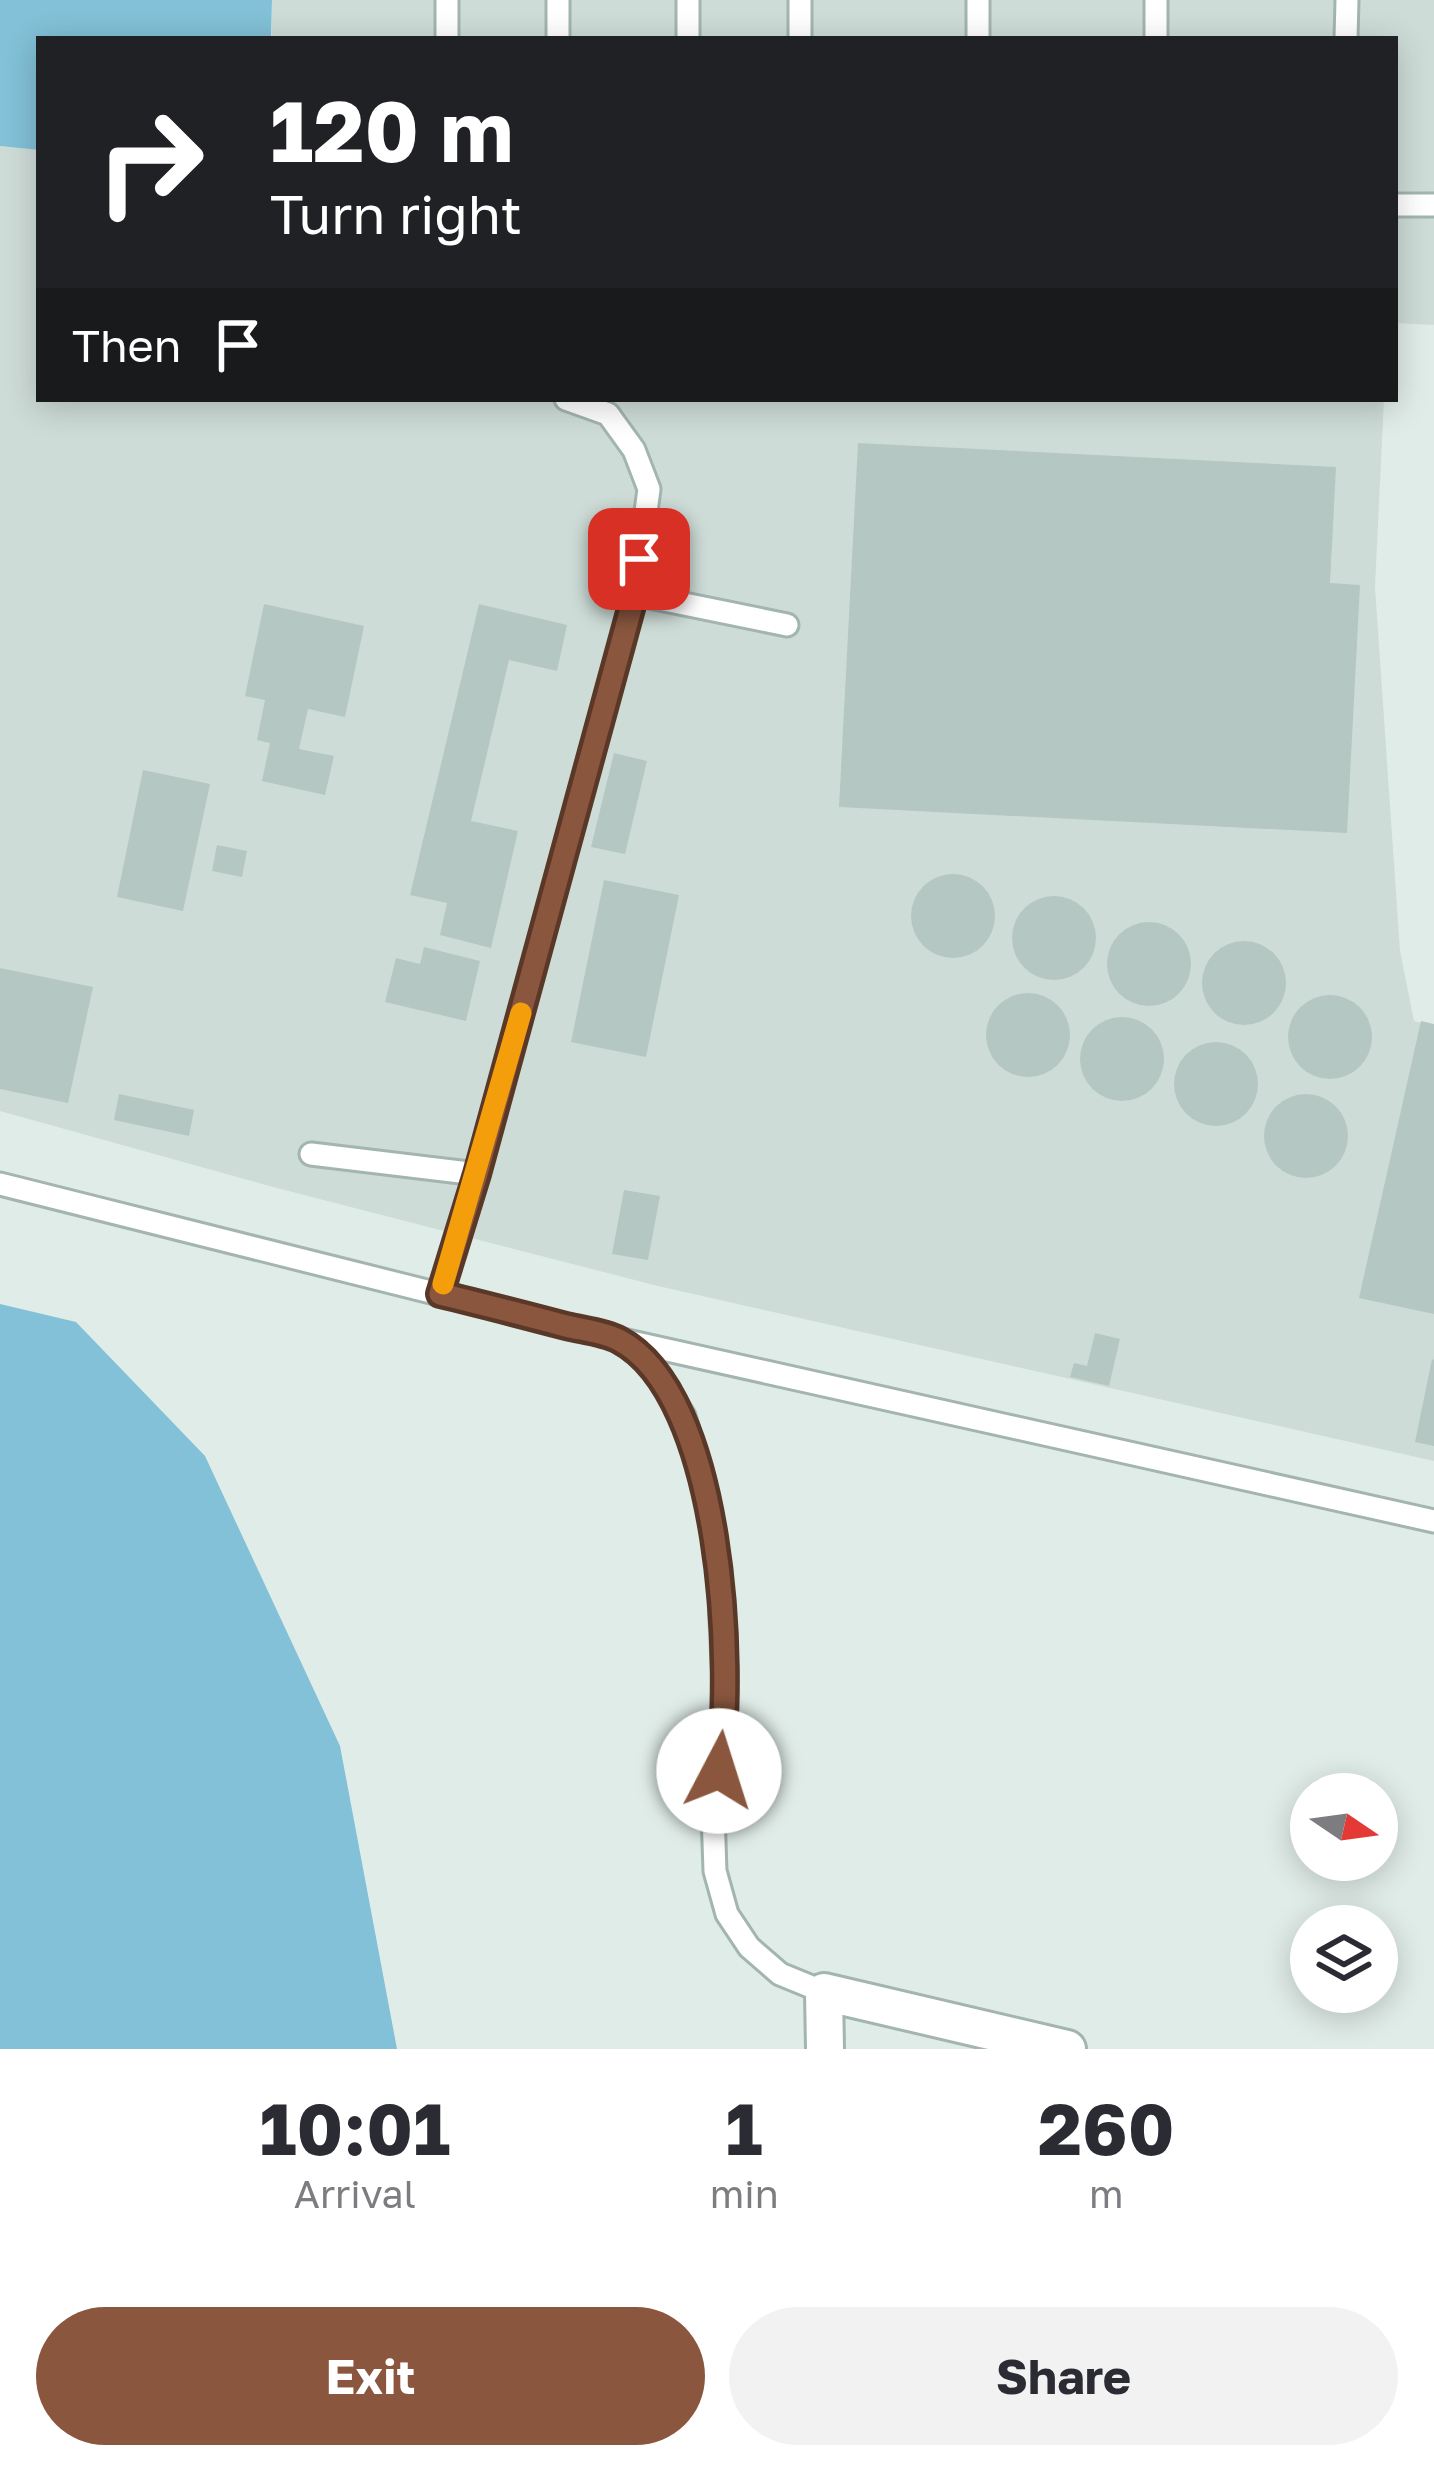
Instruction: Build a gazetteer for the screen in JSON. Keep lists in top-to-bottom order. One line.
{"north":"right","page":{"turn":["120 m","Turn right"],"then":"Then","eta":["10:01","Arrival","1","min","260","m"],"buttons":["Exit","Share"]}}
